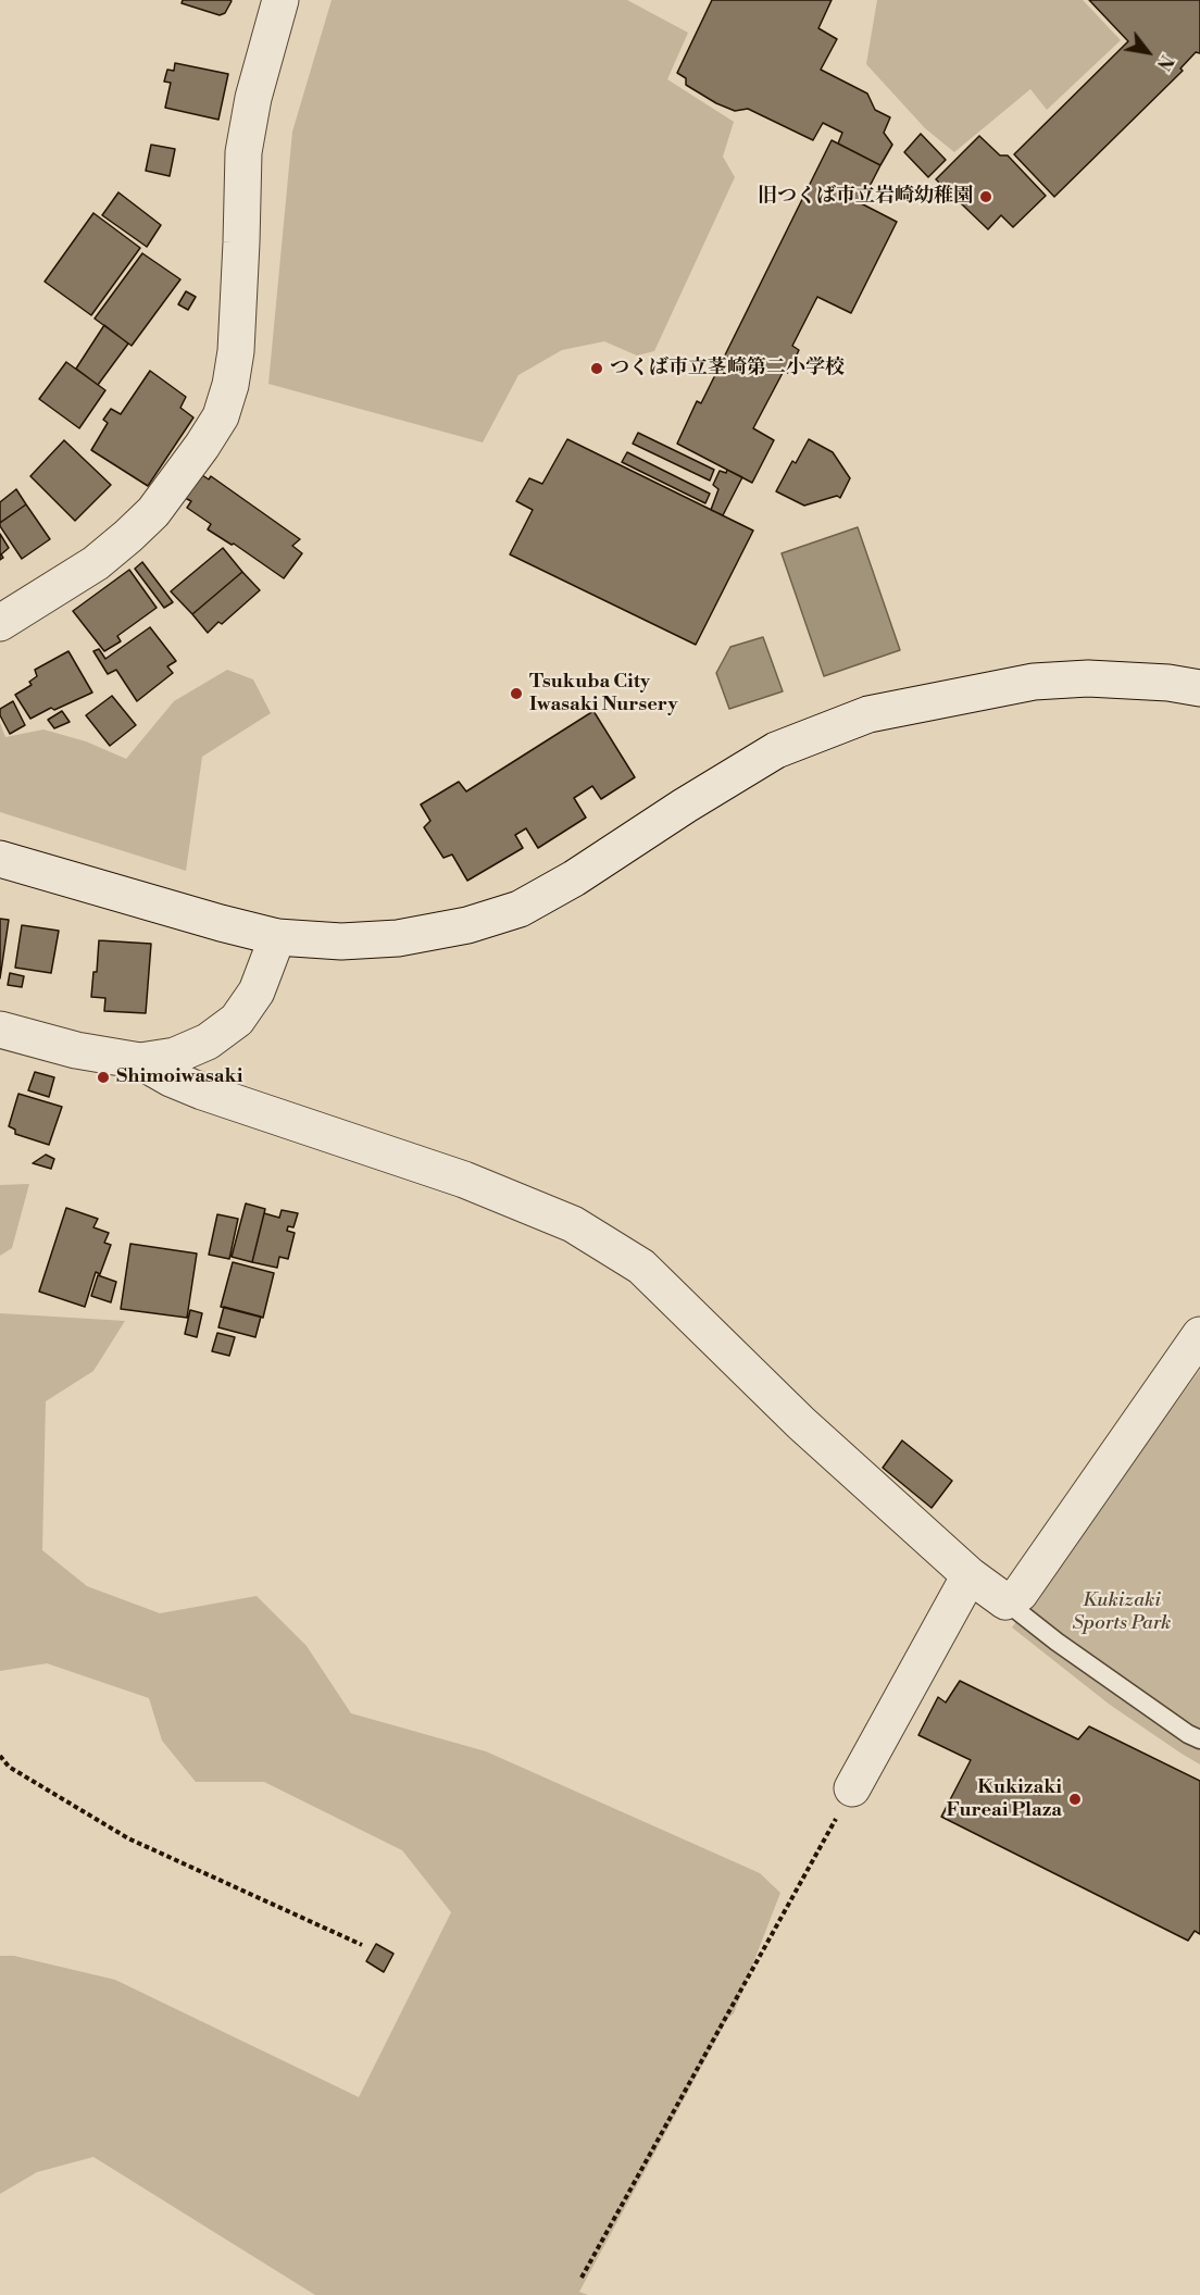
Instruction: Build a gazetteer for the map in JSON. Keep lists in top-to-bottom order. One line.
{"parks":["Kukizaki Sports Park"],"places":["旧つくば市立岩崎幼稚園","つくば市立茎崎第二小学校","Tsukuba City Iwasaki Nursery","Shimoiwasaki","Kukizaki Fureai Plaza"],"north":"bottom right"}
